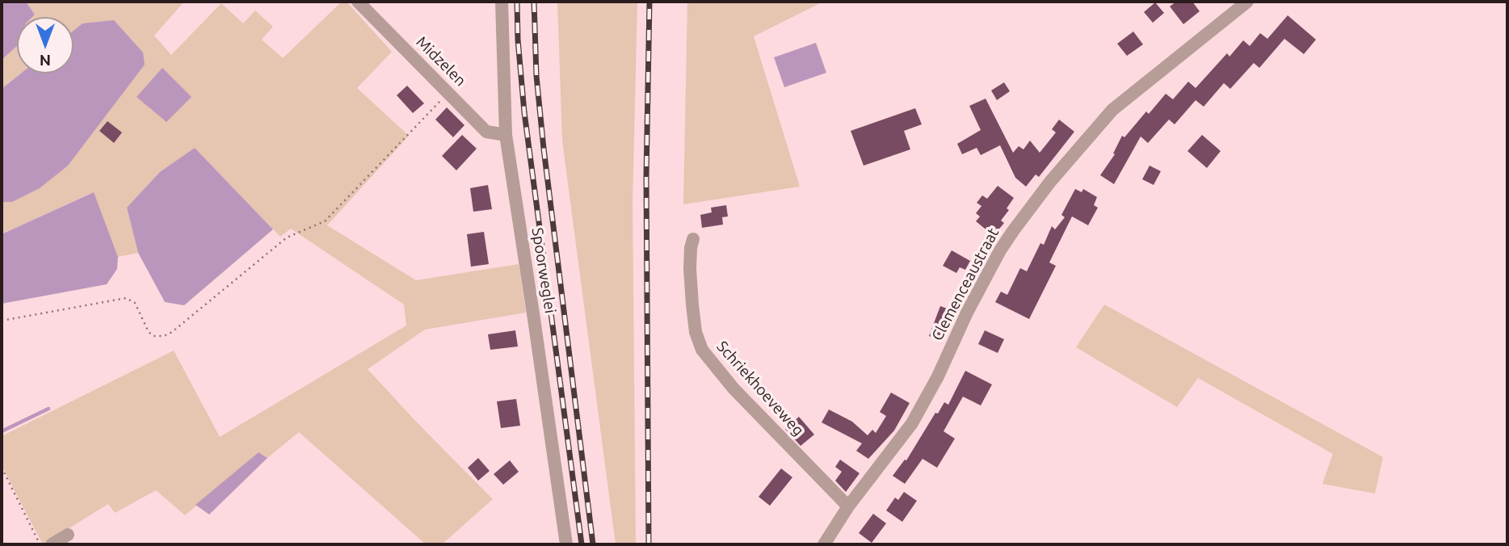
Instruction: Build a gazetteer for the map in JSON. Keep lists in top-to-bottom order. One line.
{"streets":{"street":["Midzelen","Spoorweglei","Clemenceaustraat","Schriekhoeveweg"]},"crossings":[["Midzelen","Spoorweglei"],["Clemenceaustraat","Schriekhoeveweg"]],"north":"bottom"}
